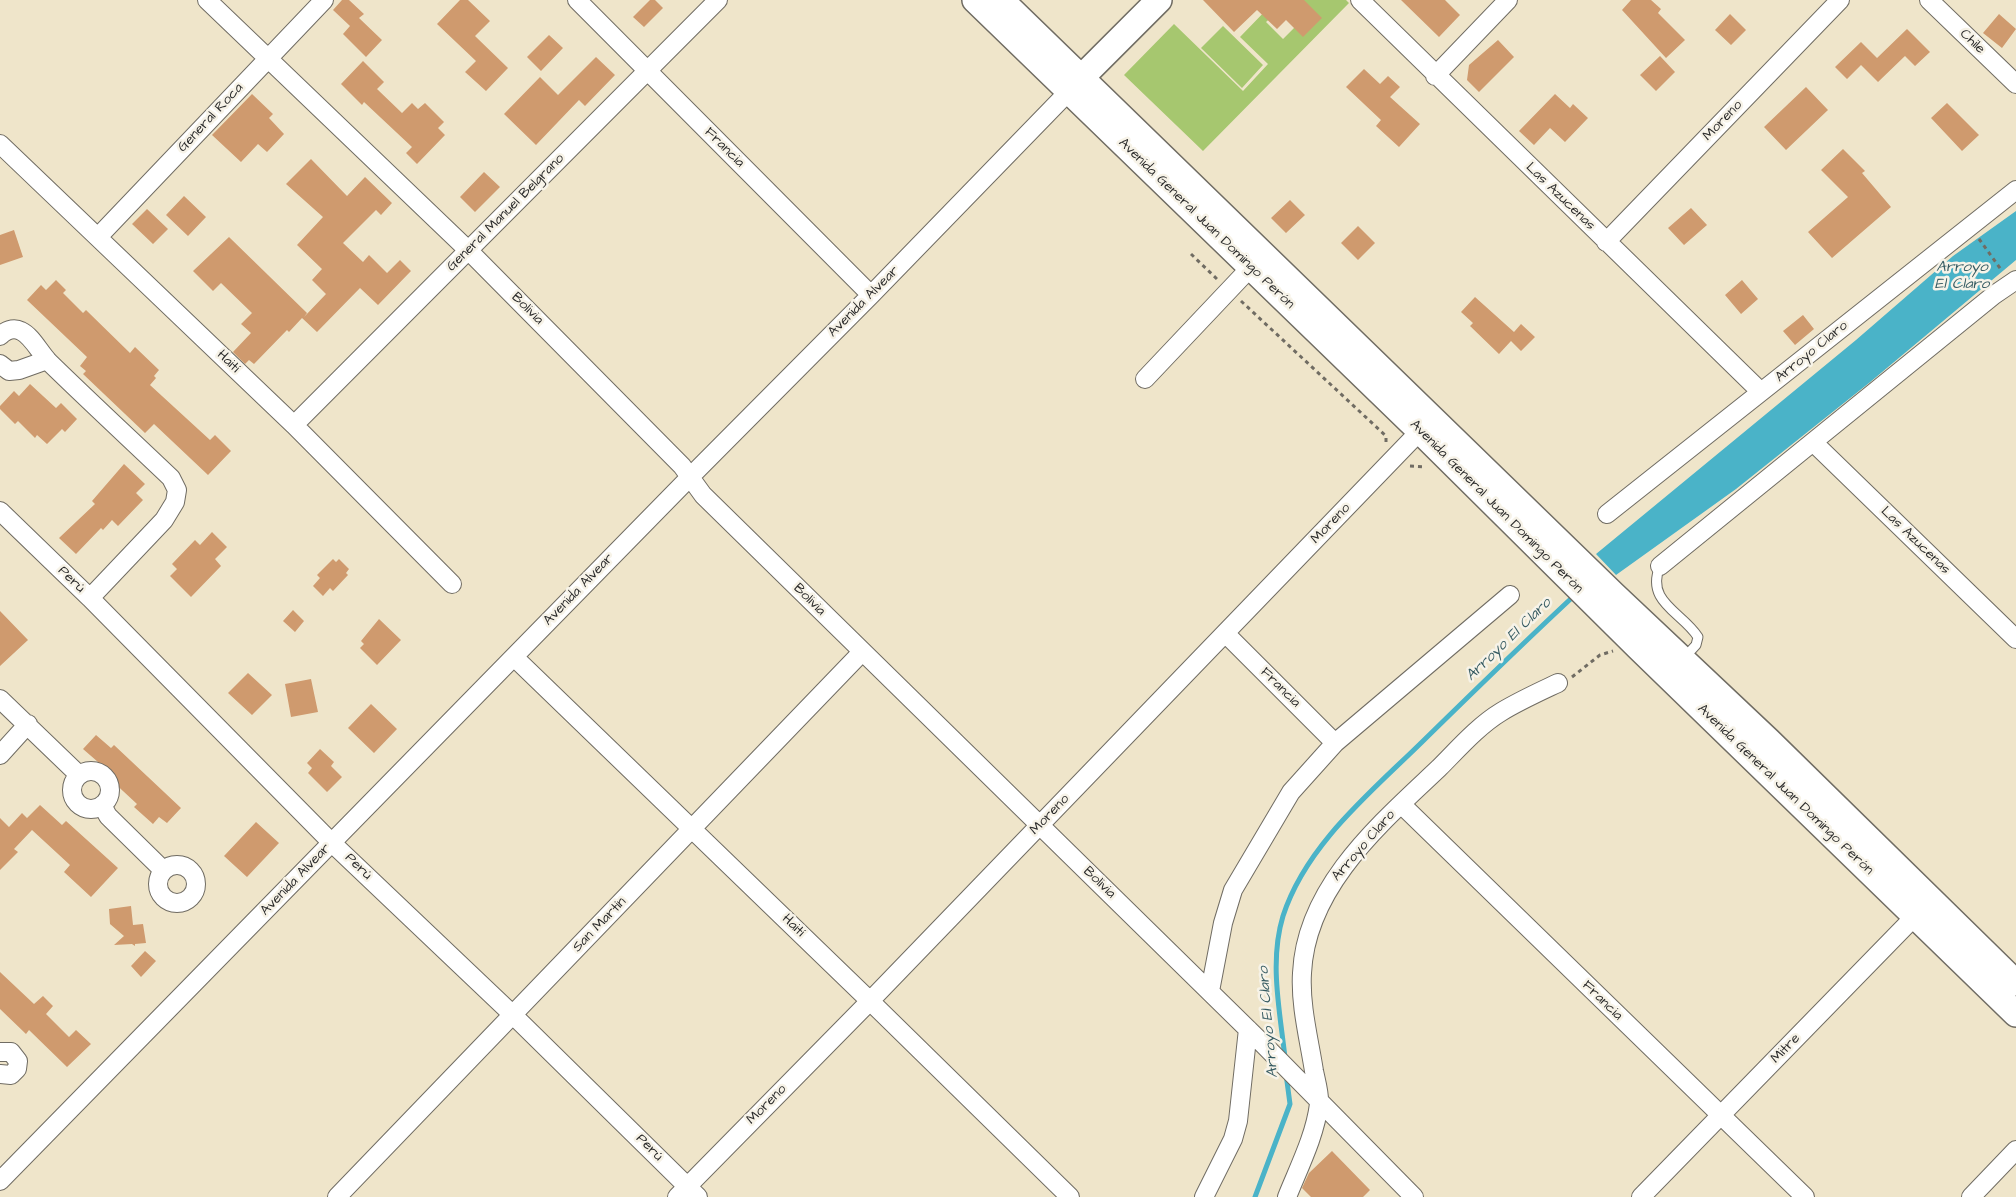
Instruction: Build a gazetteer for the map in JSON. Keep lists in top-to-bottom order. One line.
{"streets":{"main road":["Avenida General Juan Domingo Perón","Avenida Alvear"],"street":["Chile","General Roca","Moreno","Francia","Las Azucenas","General Manuel Belgrano","Bolivia","Arroyo Claro","Haití","Perú","San Martín","Mitre"]},"crossings":[["General Roca","Bolivia"],["General Roca","Haití"],["Moreno","Francia"],["Moreno","Las Azucenas"],["Moreno","Avenida General Juan Domingo Perón"],["Moreno","Bolivia"],["Moreno","Haití"],["Moreno","Perú"],["Francia","General Manuel Belgrano"],["Francia","Avenida Alvear"],["Francia","Arroyo Claro"],["Francia","Mitre"],["Las Azucenas","Arroyo Claro"],["General Manuel Belgrano","Bolivia"],["General Manuel Belgrano","Haití"],["Avenida General Juan Domingo Perón","Avenida Alvear"],["Avenida General Juan Domingo Perón","Mitre"],["Avenida Alvear","Bolivia"],["Avenida Alvear","Haití"],["Avenida Alvear","Perú"],["Bolivia","Arroyo Claro"],["Bolivia","San Martín"],["Haití","San Martín"],["Perú","San Martín"]],"water":["Arroyo El Claro"]}
